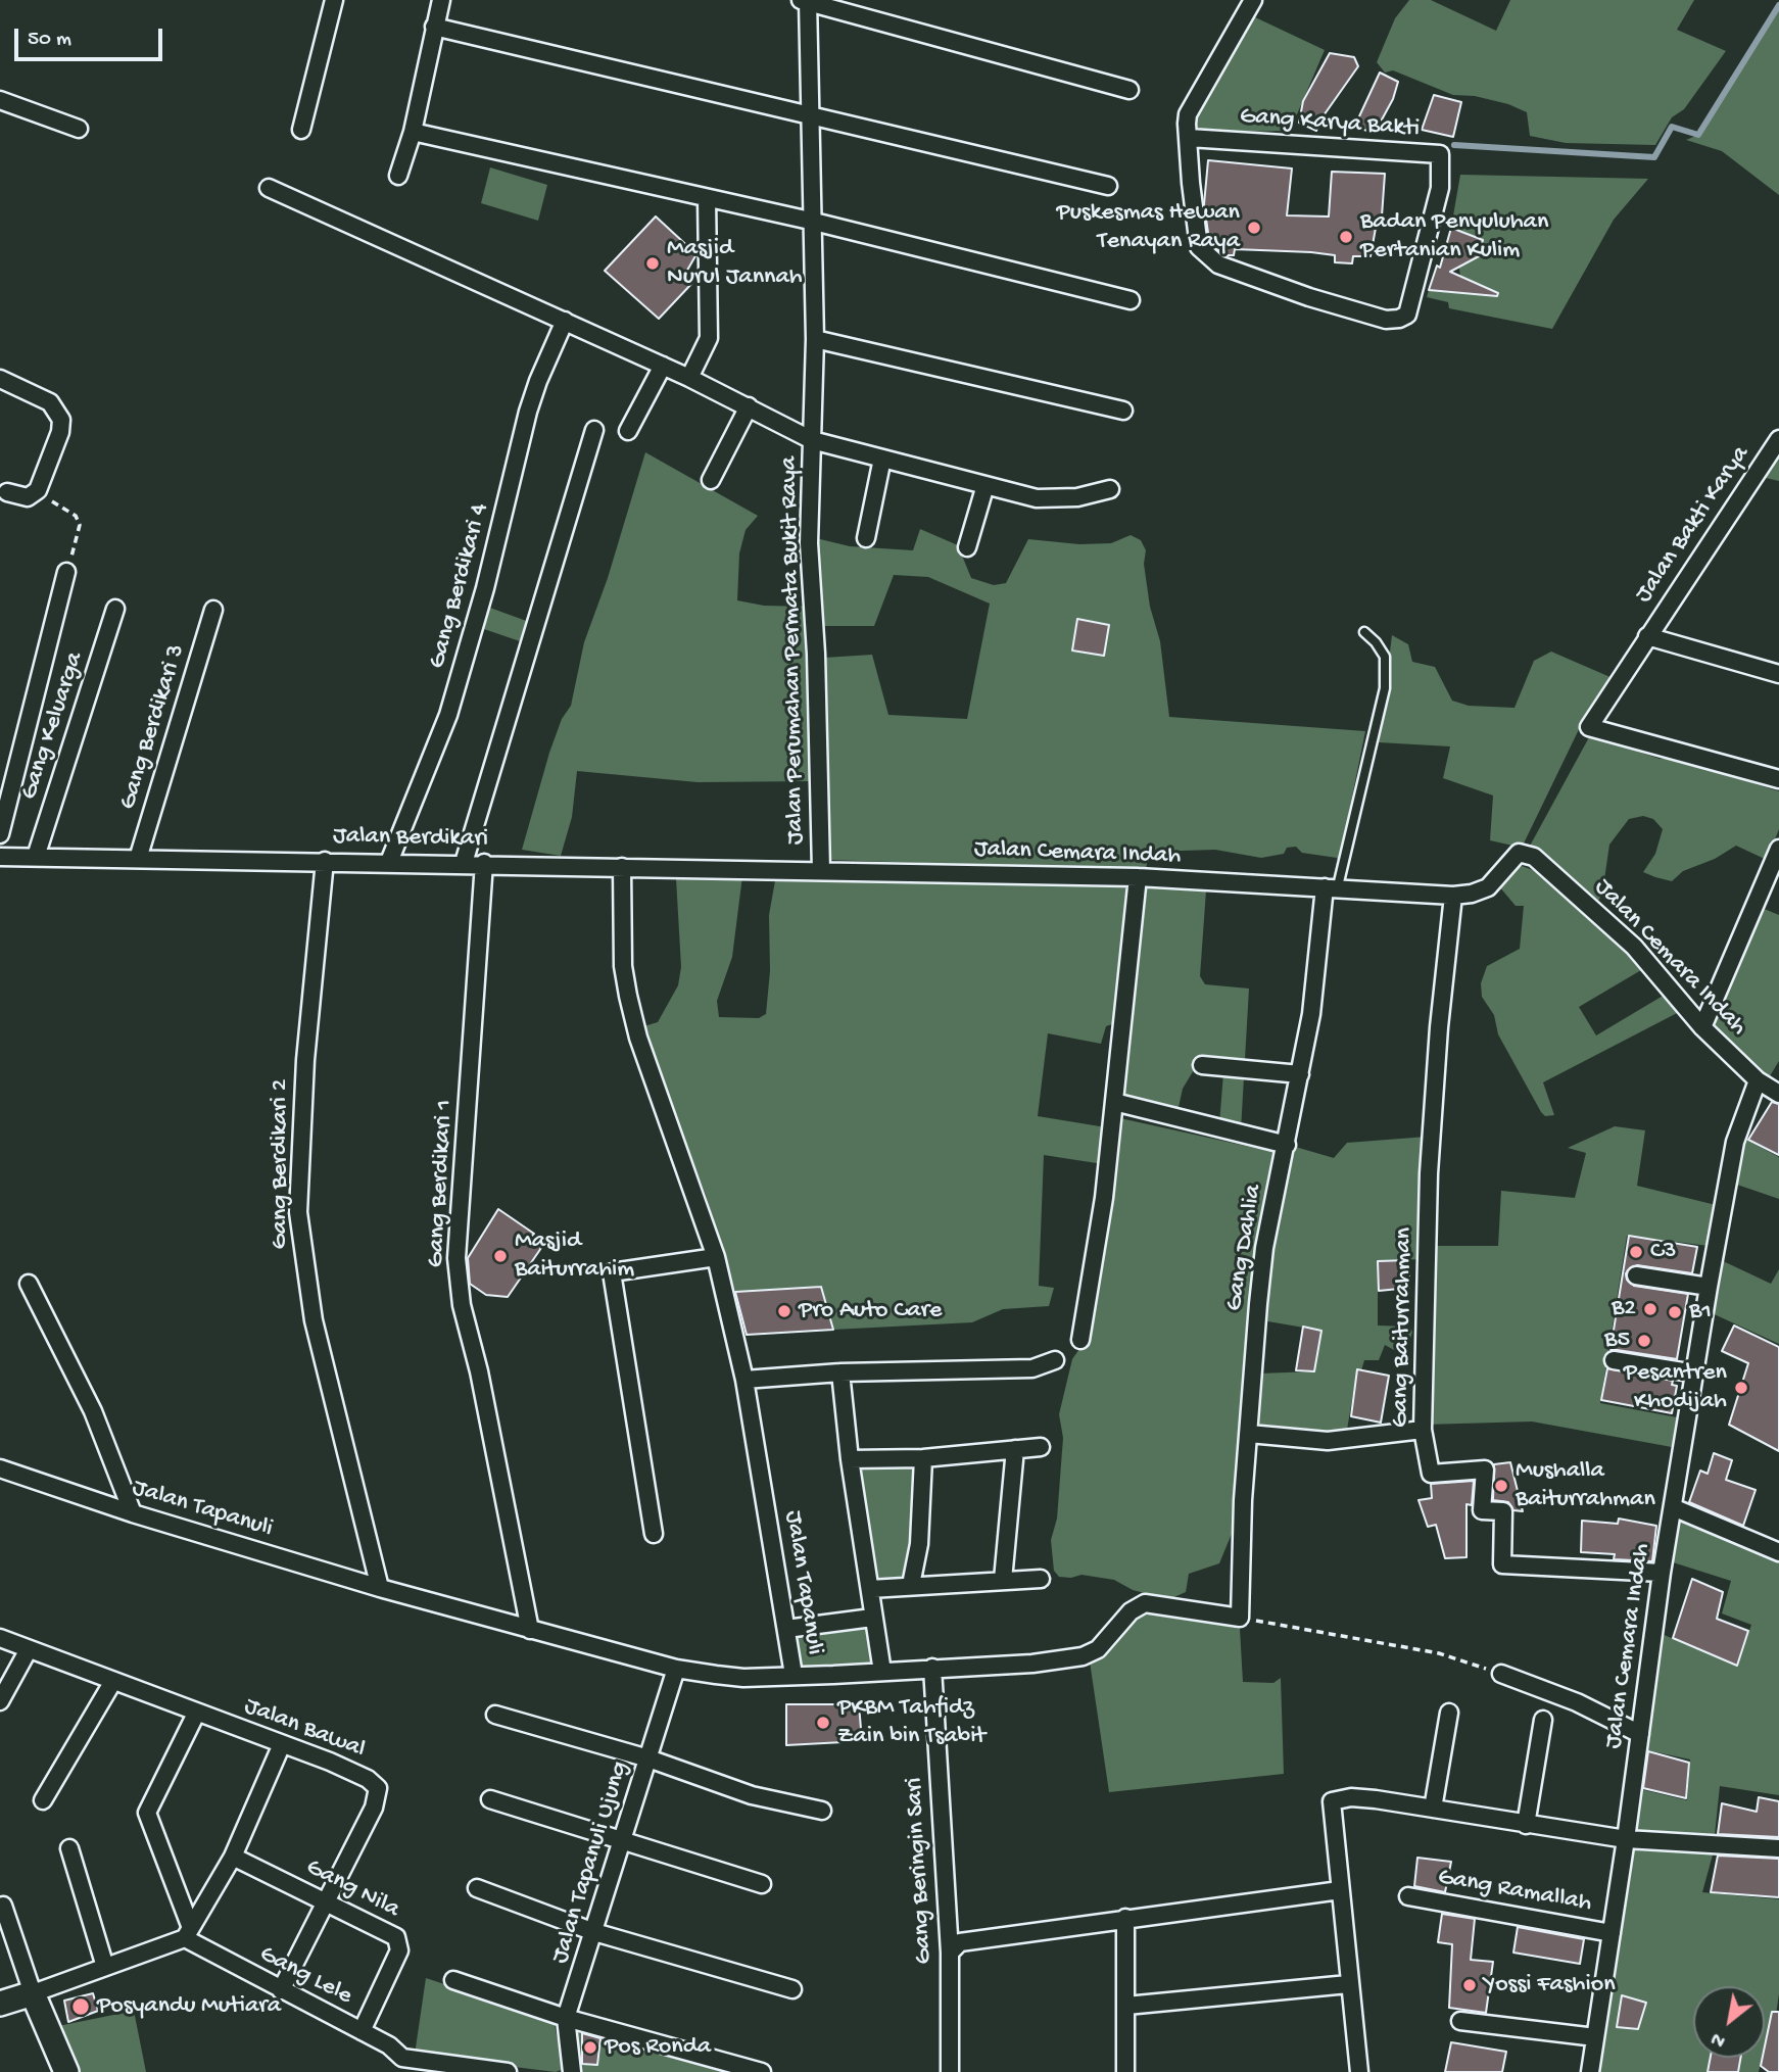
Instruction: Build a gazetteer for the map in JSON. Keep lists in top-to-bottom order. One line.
{"streets":{"street":["Gang Karya Bakti","Jalan Bakti Karya","Gang Berdikari 4","Jalan Perumahan Permata Bukit Raya","Gang Keluarga","Gang Berdikari 3","Jalan Berdikari","Jalan Cemara Indah","Gang Berdikari 2","Gang Berdikari 1","Gang Dahlia","Gang Baiturrahman","Jalan Tapanuli","Jalan Bawal","Jalan Tapanuli Ujung","Gang Beringin Sari","Gang Nila","Gang Ramallah","Gang Lele"]},"crossings":[["Gang Berdikari 4","Jalan Berdikari"],["Jalan Perumahan Permata Bukit Raya","Jalan Berdikari"],["Jalan Perumahan Permata Bukit Raya","Jalan Cemara Indah"],["Gang Keluarga","Jalan Berdikari"],["Gang Berdikari 3","Jalan Berdikari"],["Jalan Berdikari","Jalan Cemara Indah"],["Jalan Berdikari","Gang Berdikari 2"],["Jalan Berdikari","Gang Berdikari 1"],["Jalan Berdikari","Jalan Tapanuli"],["Jalan Cemara Indah","Gang Dahlia"],["Jalan Cemara Indah","Gang Baiturrahman"],["Jalan Cemara Indah","Gang Ramallah"],["Gang Berdikari 2","Jalan Tapanuli"],["Gang Berdikari 1","Jalan Tapanuli"],["Jalan Tapanuli","Jalan Tapanuli Ujung"],["Jalan Bawal","Gang Nila"],["Jalan Bawal","Gang Lele"],["Gang Nila","Gang Lele"]],"places":["Puskesmas Hewan Tenayan Raya","Badan Penyuluhan Pertanian Kulim","Masjid Nurul Jannah","C3","Masjid Baiturrahim","B2","Pro Auto Care","B1","B5","Pesantren Khodijah","Mushalla Baiturrahman","PKBM Tahfidz Zain bin Tsabit","Yossi Fashion","Posyandu Mutiara","Pos Ronda"],"scale_bar":"50 m","north":"bottom left"}
